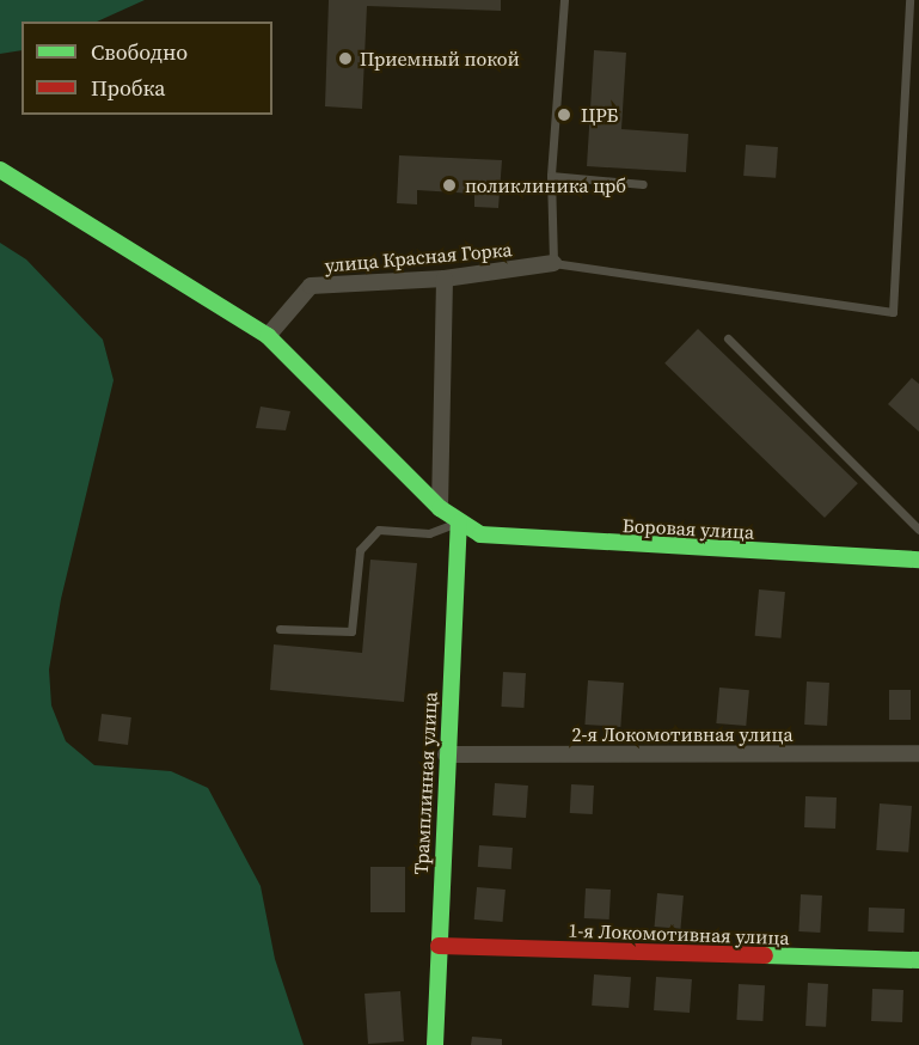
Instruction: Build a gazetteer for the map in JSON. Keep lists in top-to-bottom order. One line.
{"streets":{"street":["улица Красная Горка","Боровая улица","2-я Локомотивная улица","Трамплинная улица","1-я Локомотивная улица"]},"crossings":[["улица Красная Горка","Боровая улица"],["Боровая улица","Трамплинная улица"],["2-я Локомотивная улица","Трамплинная улица"],["Трамплинная улица","1-я Локомотивная улица"]],"places":["Приемный покой","ЦРБ","поликлиника црб"],"legend":["Свободно","Пробка"]}
